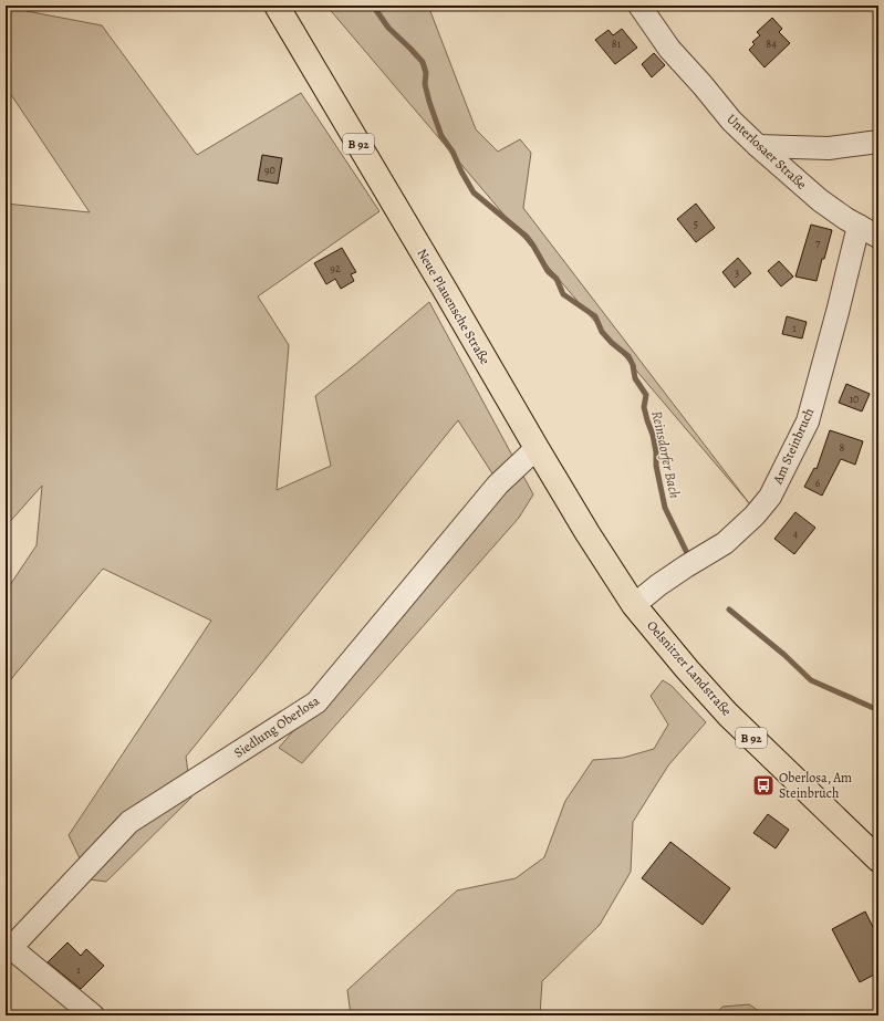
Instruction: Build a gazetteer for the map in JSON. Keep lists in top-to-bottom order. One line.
{"streets":{"main road":["B 92","Neue Plauensche Straße","Oelsnitzer Landstraße"],"street":["Unterlosaer Straße","Am Steinbruch","Siedlung Oberlosa"]},"crossings":[["Unterlosaer Straße","Am Steinbruch"],["Neue Plauensche Straße","Am Steinbruch"],["Neue Plauensche Straße","Oelsnitzer Landstraße"],["Neue Plauensche Straße","Siedlung Oberlosa"],["Am Steinbruch","Oelsnitzer Landstraße"]],"water":["Reinsdorfer Bach"],"places":{"bus stop":["Oberlosa, Am Steinbruch"]},"house_numbers":["81","84","90","5","7","92","3","1","10","8","6","4","1"]}
